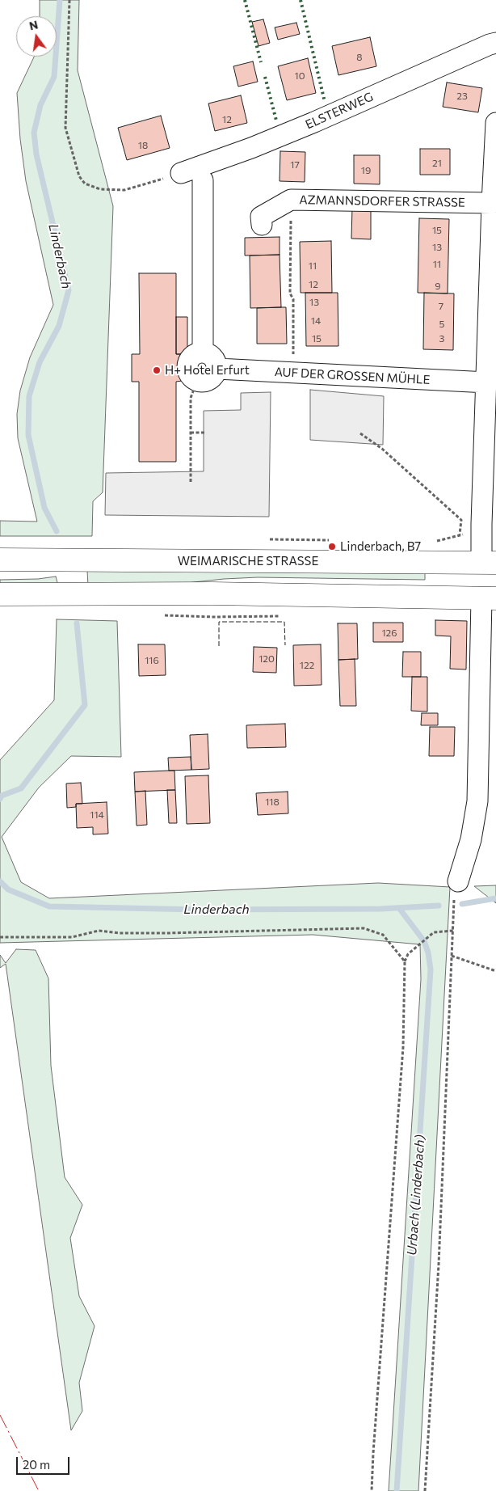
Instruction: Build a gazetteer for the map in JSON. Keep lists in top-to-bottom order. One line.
{"streets":{"main road":["WEIMARISCHE STRASSE"],"street":["ELSTERWEG","AZMANNSDORFER STRASSE","AUF DER GROSSEN MÜHLE"]},"water":["Linderbach","Urbach (Linderbach)"],"places":["H+ Hotel Erfurt","Linderbach, B7"],"house_numbers":["8","10","23","12","18","21","17","19","15","13","11","11","12","9","13","7","14","5","15","3","126","120","116","122","118","114"],"scale_bar":"20 m","north":"top"}
